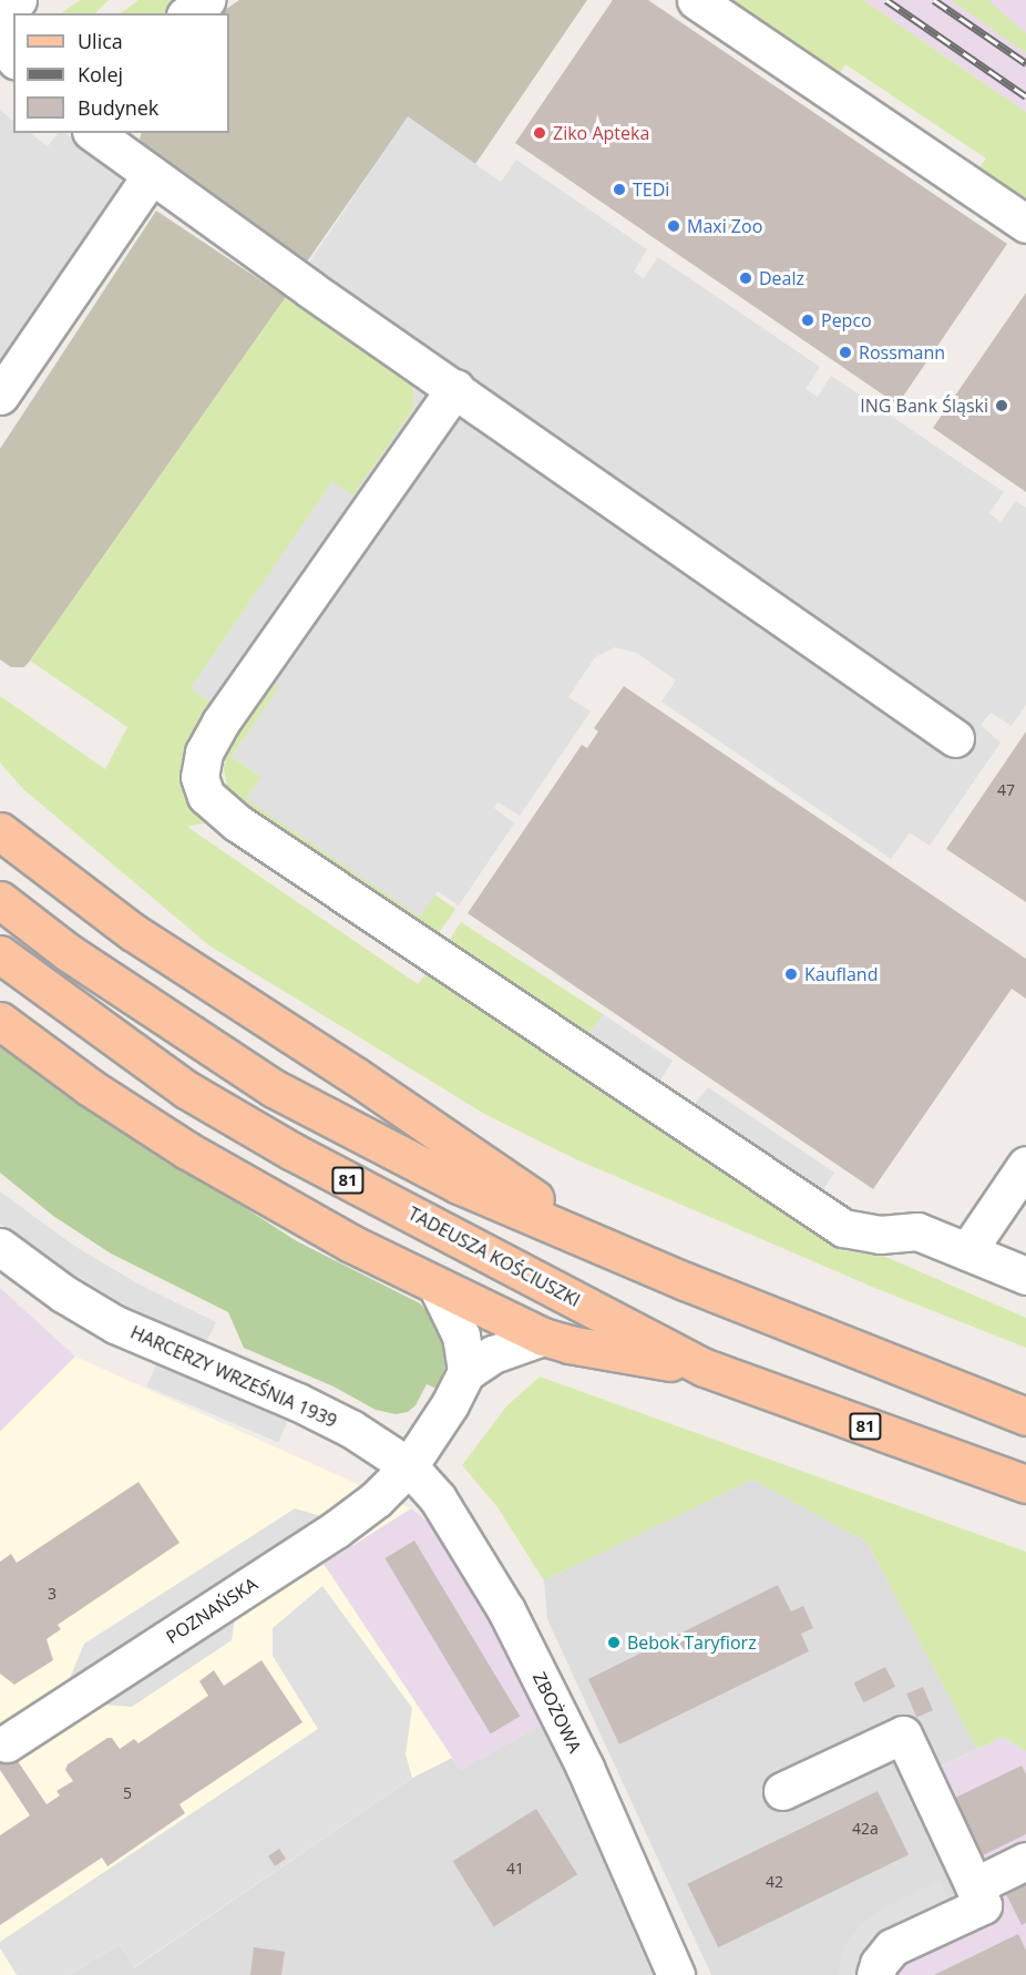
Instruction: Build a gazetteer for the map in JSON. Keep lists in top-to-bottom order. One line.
{"streets":{"main road":["81","TADEUSZA KOŚCIUSZKI"],"street":["HARCERZY WRZEŚNIA 1939","POZNAŃSKA","ZBOŻOWA"]},"crossings":[["HARCERZY WRZEŚNIA 1939","POZNAŃSKA"],["HARCERZY WRZEŚNIA 1939","ZBOŻOWA"],["POZNAŃSKA","ZBOŻOWA"]],"places":["Ziko Apteka","TEDi","Maxi Zoo","Dealz","Pepco","Rossmann","ING Bank Śląski","Kaufland","Bebok Taryfiorz"],"house_numbers":["47","3","5","42a","41","42"],"legend":["Ulica","Kolej","Budynek"]}
